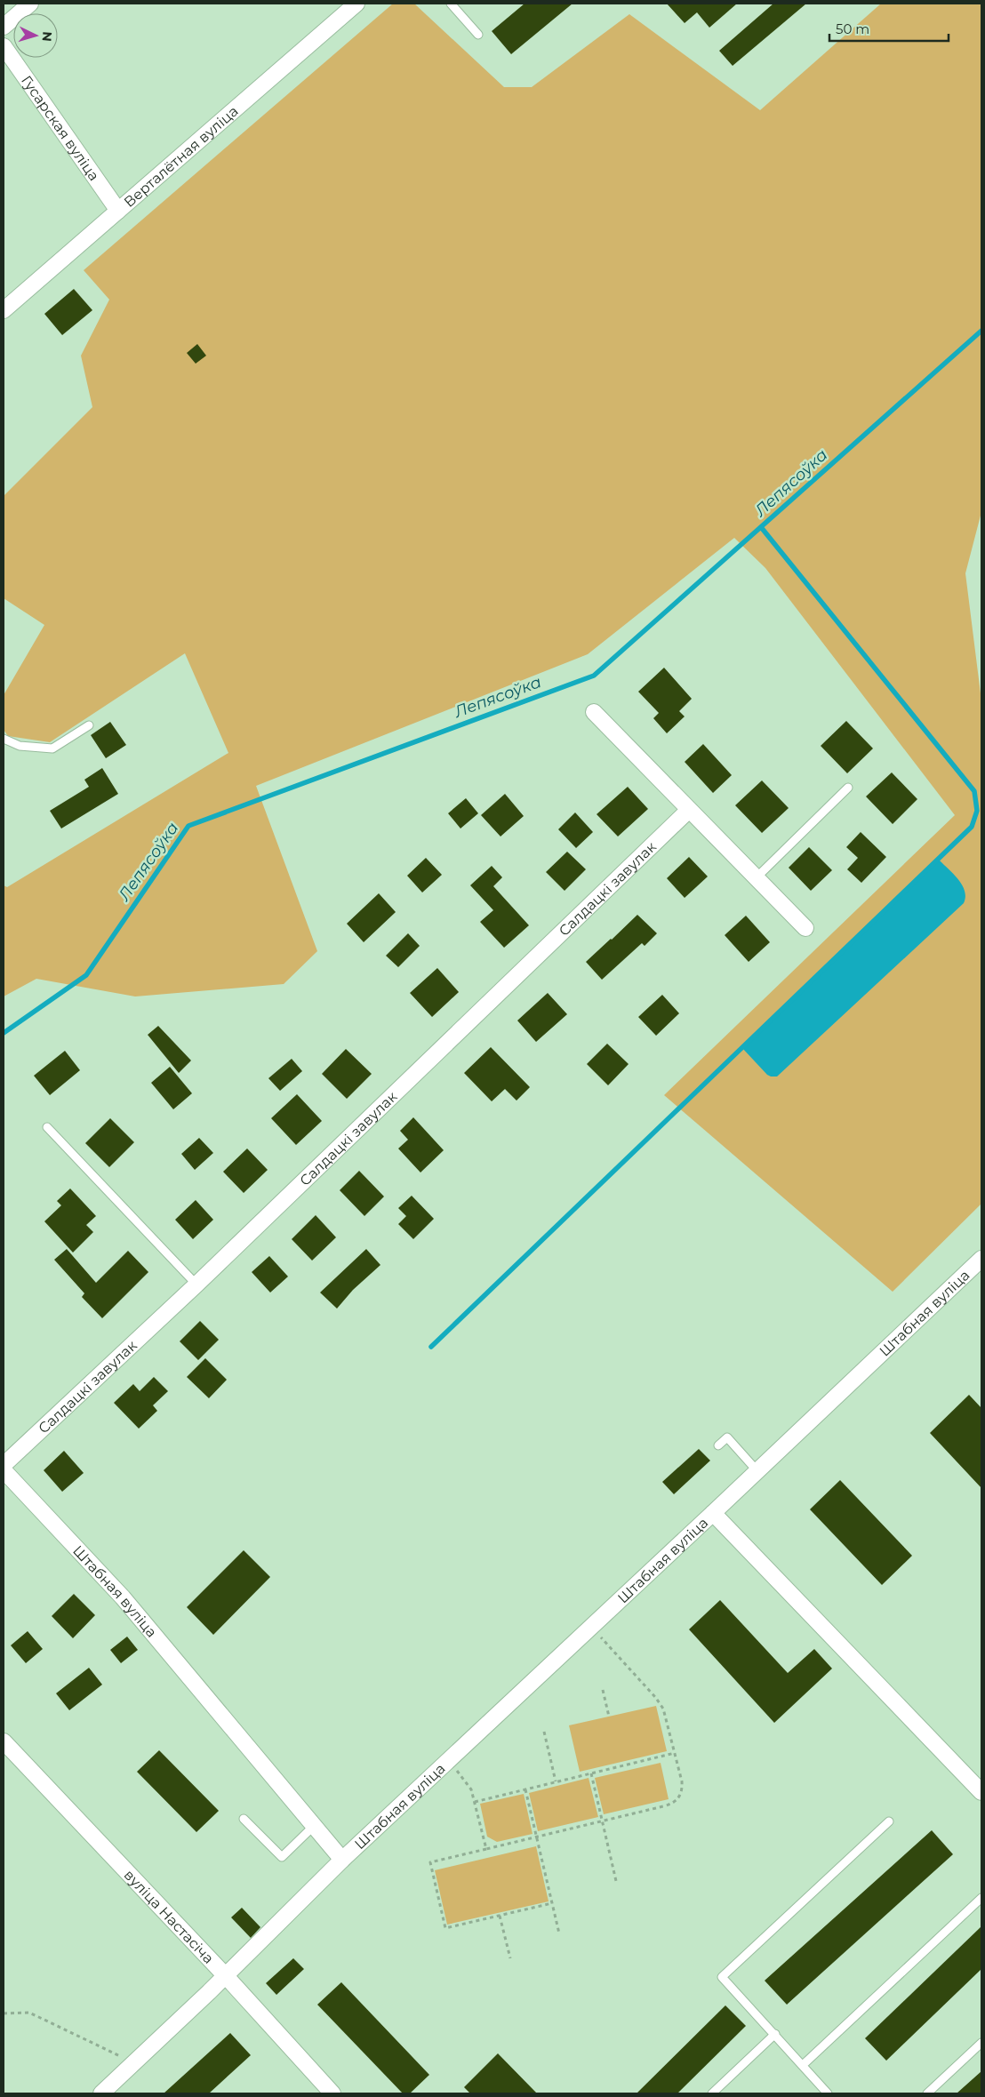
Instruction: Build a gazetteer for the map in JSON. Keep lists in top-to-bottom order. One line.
{"streets":{"street":["Гусарская вуліца","Верталётная вуліца","Салдацкі завулак","Штабная вуліца","вуліца Настасіча"]},"crossings":[["Гусарская вуліца","Верталётная вуліца"],["Штабная вуліца","вуліца Настасіча"]],"water":["Лепясоўка"],"scale_bar":"50 m","north":"right"}
